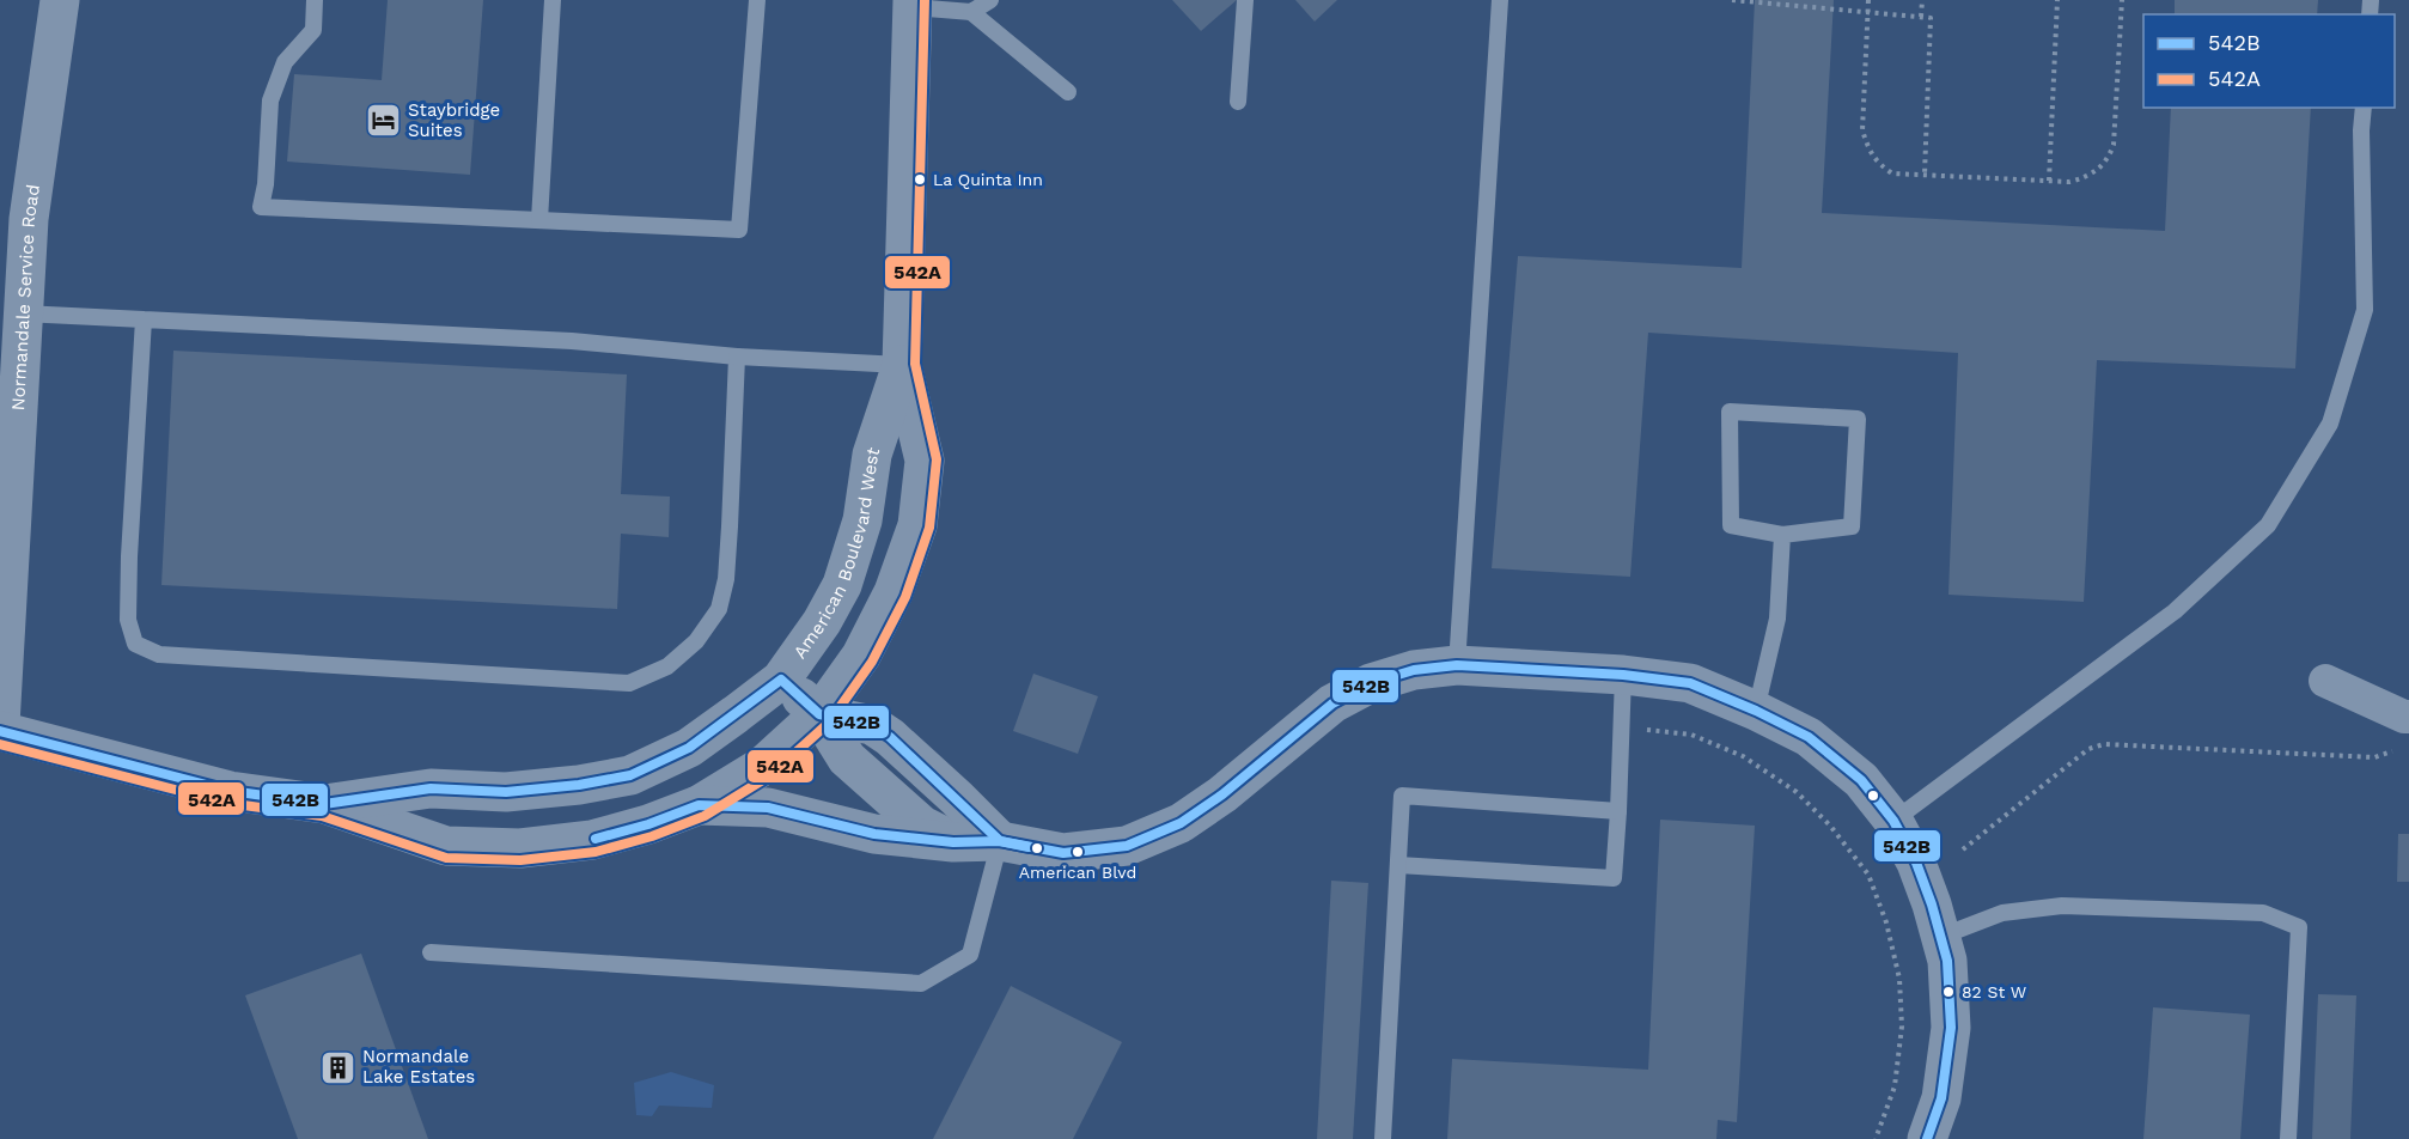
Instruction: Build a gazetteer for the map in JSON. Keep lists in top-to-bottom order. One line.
{"streets":{"street":["Normandale Service Road","American Boulevard West"]},"places":{"hotel":["Staybridge Suites"],"other":["La Quinta Inn","American Blvd","82 St W"],"building":["Normandale Lake Estates"]},"lines":["transit line 542A","transit line 542B"],"legend":["542B","542A"]}
